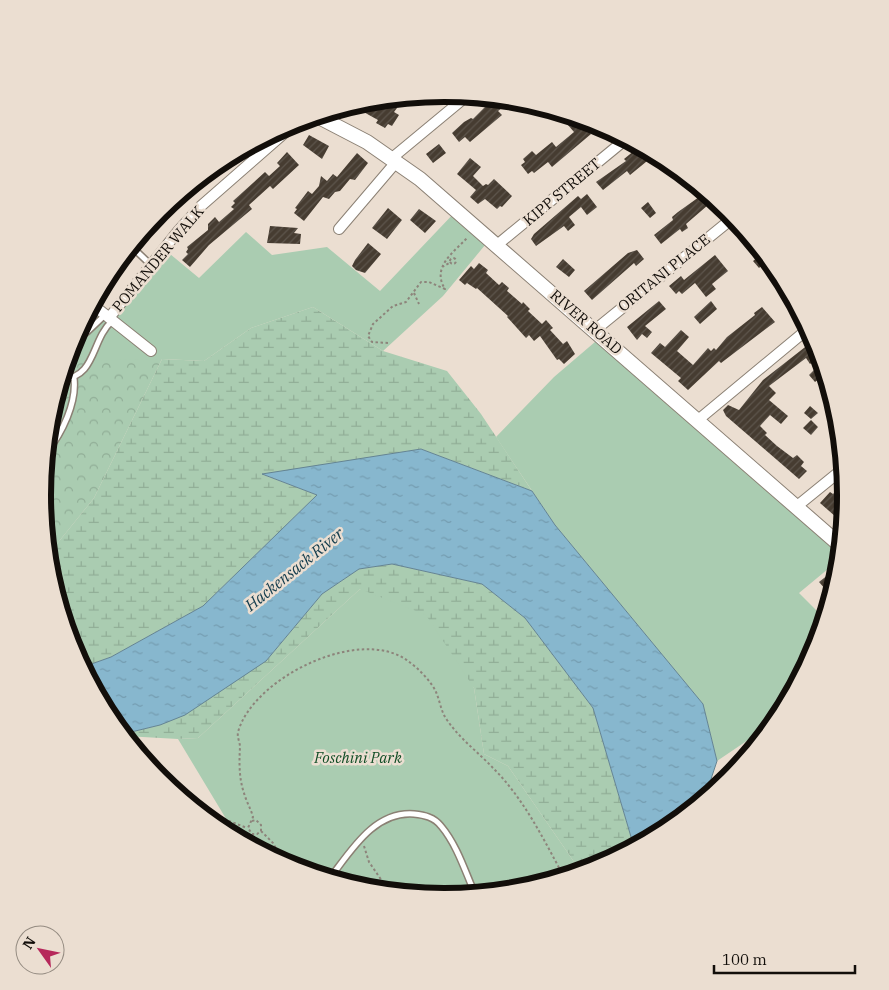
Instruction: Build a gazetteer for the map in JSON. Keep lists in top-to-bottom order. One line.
{"streets":{"main road":["RIVER ROAD"],"street":["KIPP STREET","POMANDER WALK","ORITANI PLACE"]},"crossings":[["KIPP STREET","RIVER ROAD"],["ORITANI PLACE","RIVER ROAD"]],"water":["Hackensack River"],"parks":["Foschini Park"],"scale_bar":"100 m","north":"top left"}
